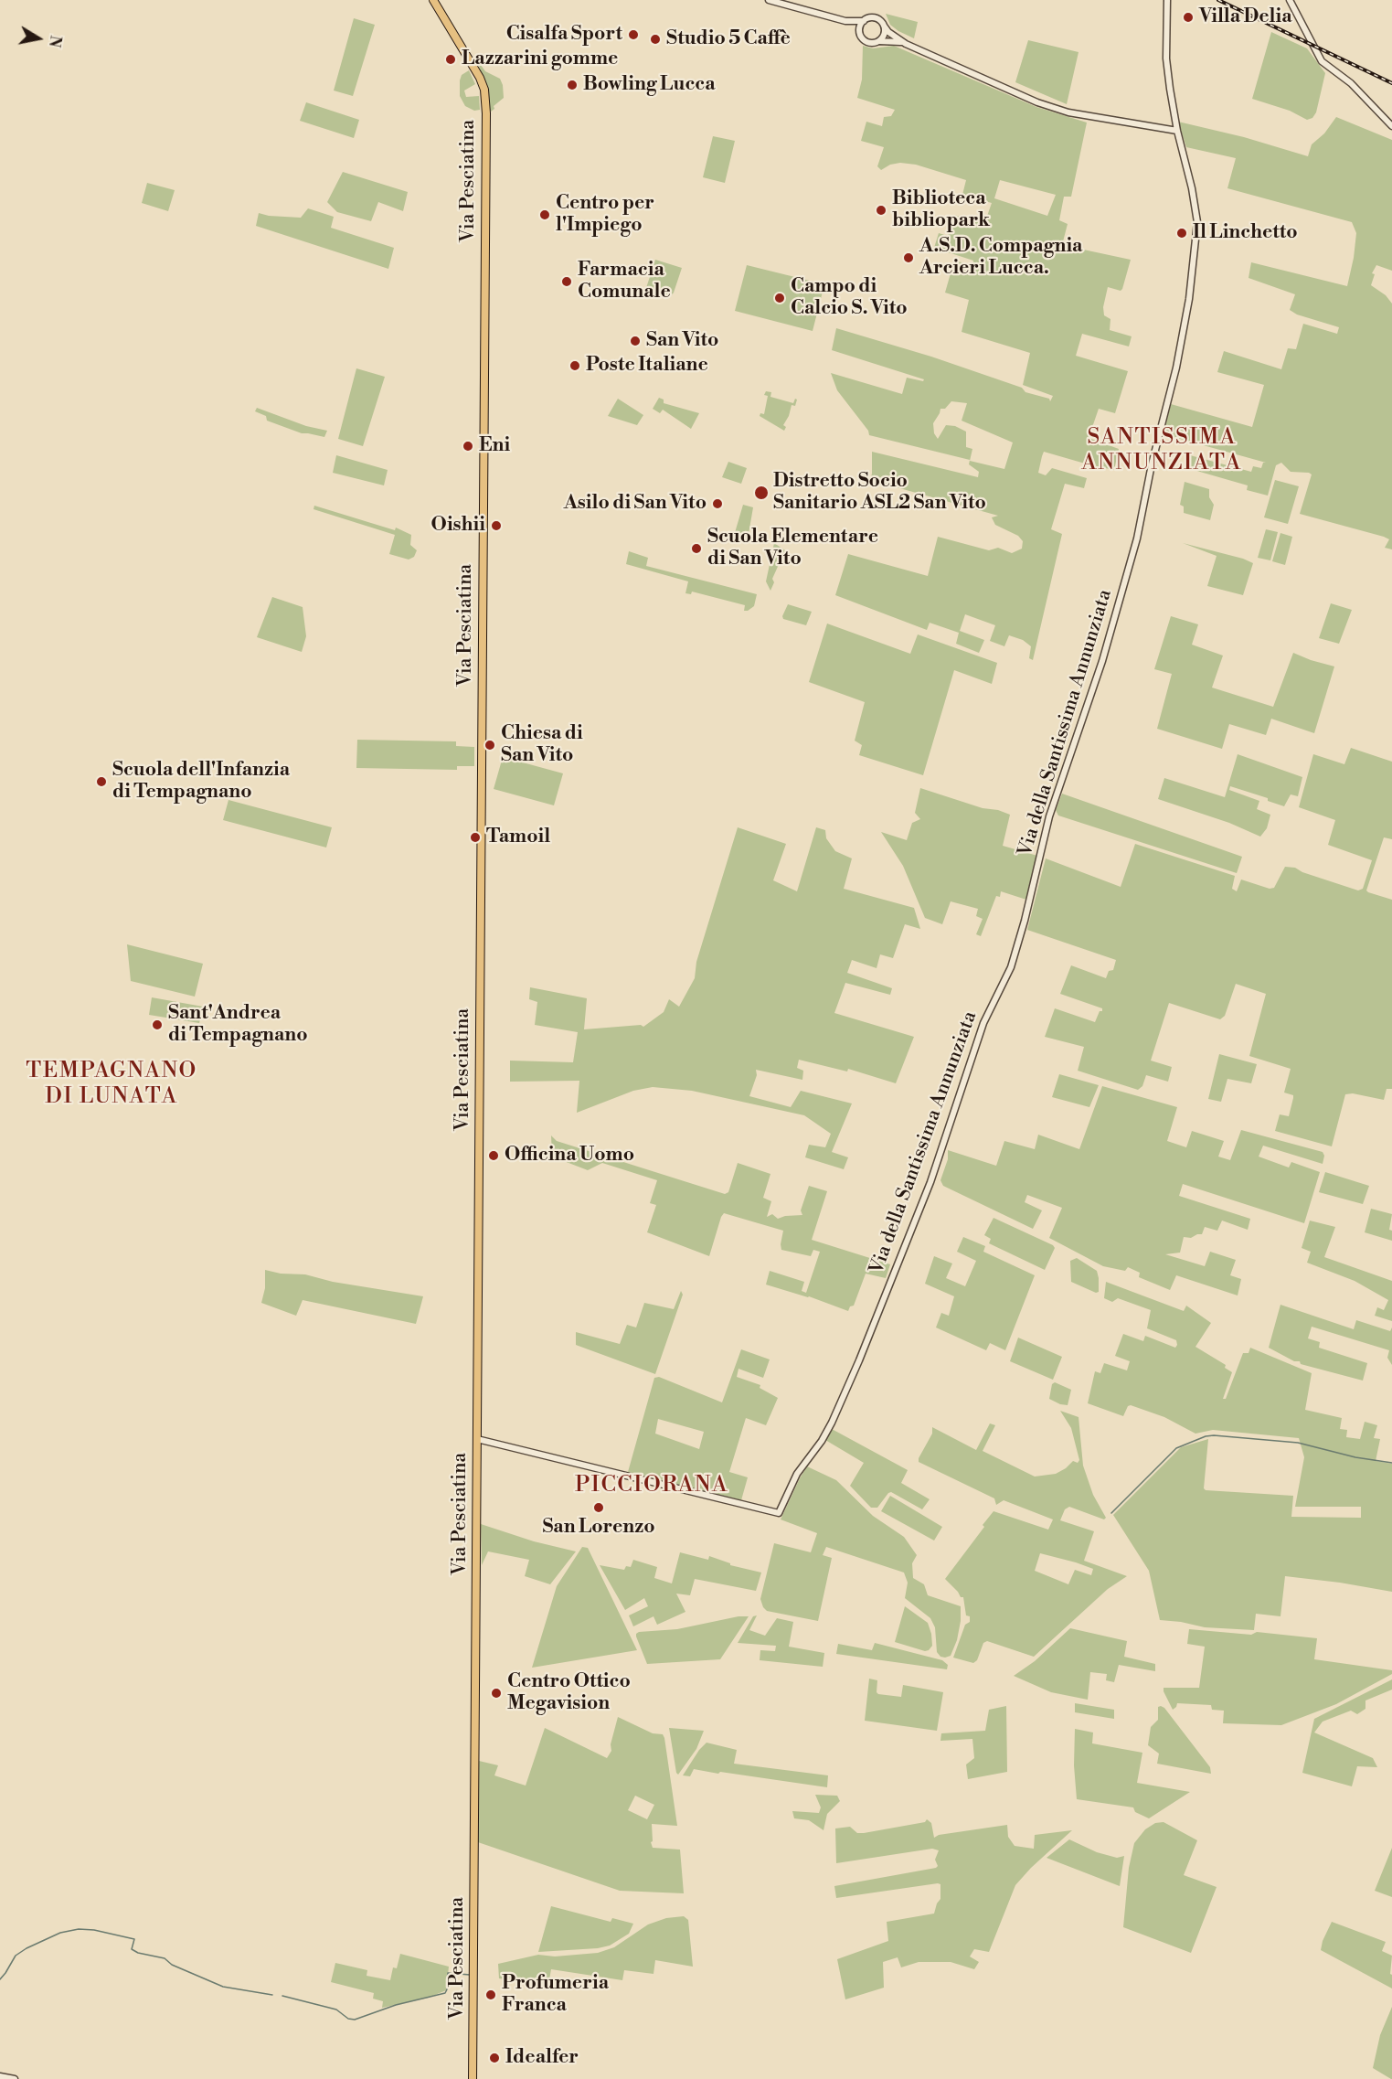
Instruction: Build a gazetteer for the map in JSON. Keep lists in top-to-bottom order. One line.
{"streets":{"main road":["Via Pesciatina"],"street":["Via della Santissima Annunziata"]},"crossings":[["Via Pesciatina","Via della Santissima Annunziata"]],"districts":["SANTISSIMA ANNUNZIATA","TEMPAGNANO DI LUNATA","PICCIORANA"],"places":["Villa Delia","Cisalfa Sport","Studio 5 Caffè","Lazzarini gomme","Bowling Lucca","Biblioteca bibliopark","Centro per l'Impiego","Il Linchetto","A.S.D. Compagnia Arcieri Lucca.","Farmacia Comunale","Campo di Calcio S. Vito","San Vito","Poste Italiane","Eni","Distretto Socio Sanitario ASL2 San Vito","Asilo di San Vito","Oishii","Scuola Elementare di San Vito","Chiesa di San Vito","Scuola dell'Infanzia di Tempagnano","Tamoil","Sant'Andrea di Tempagnano","Officina Uomo","San Lorenzo","Centro Ottico Megavision","Profumeria Franca","Idealfer"],"north":"right"}
